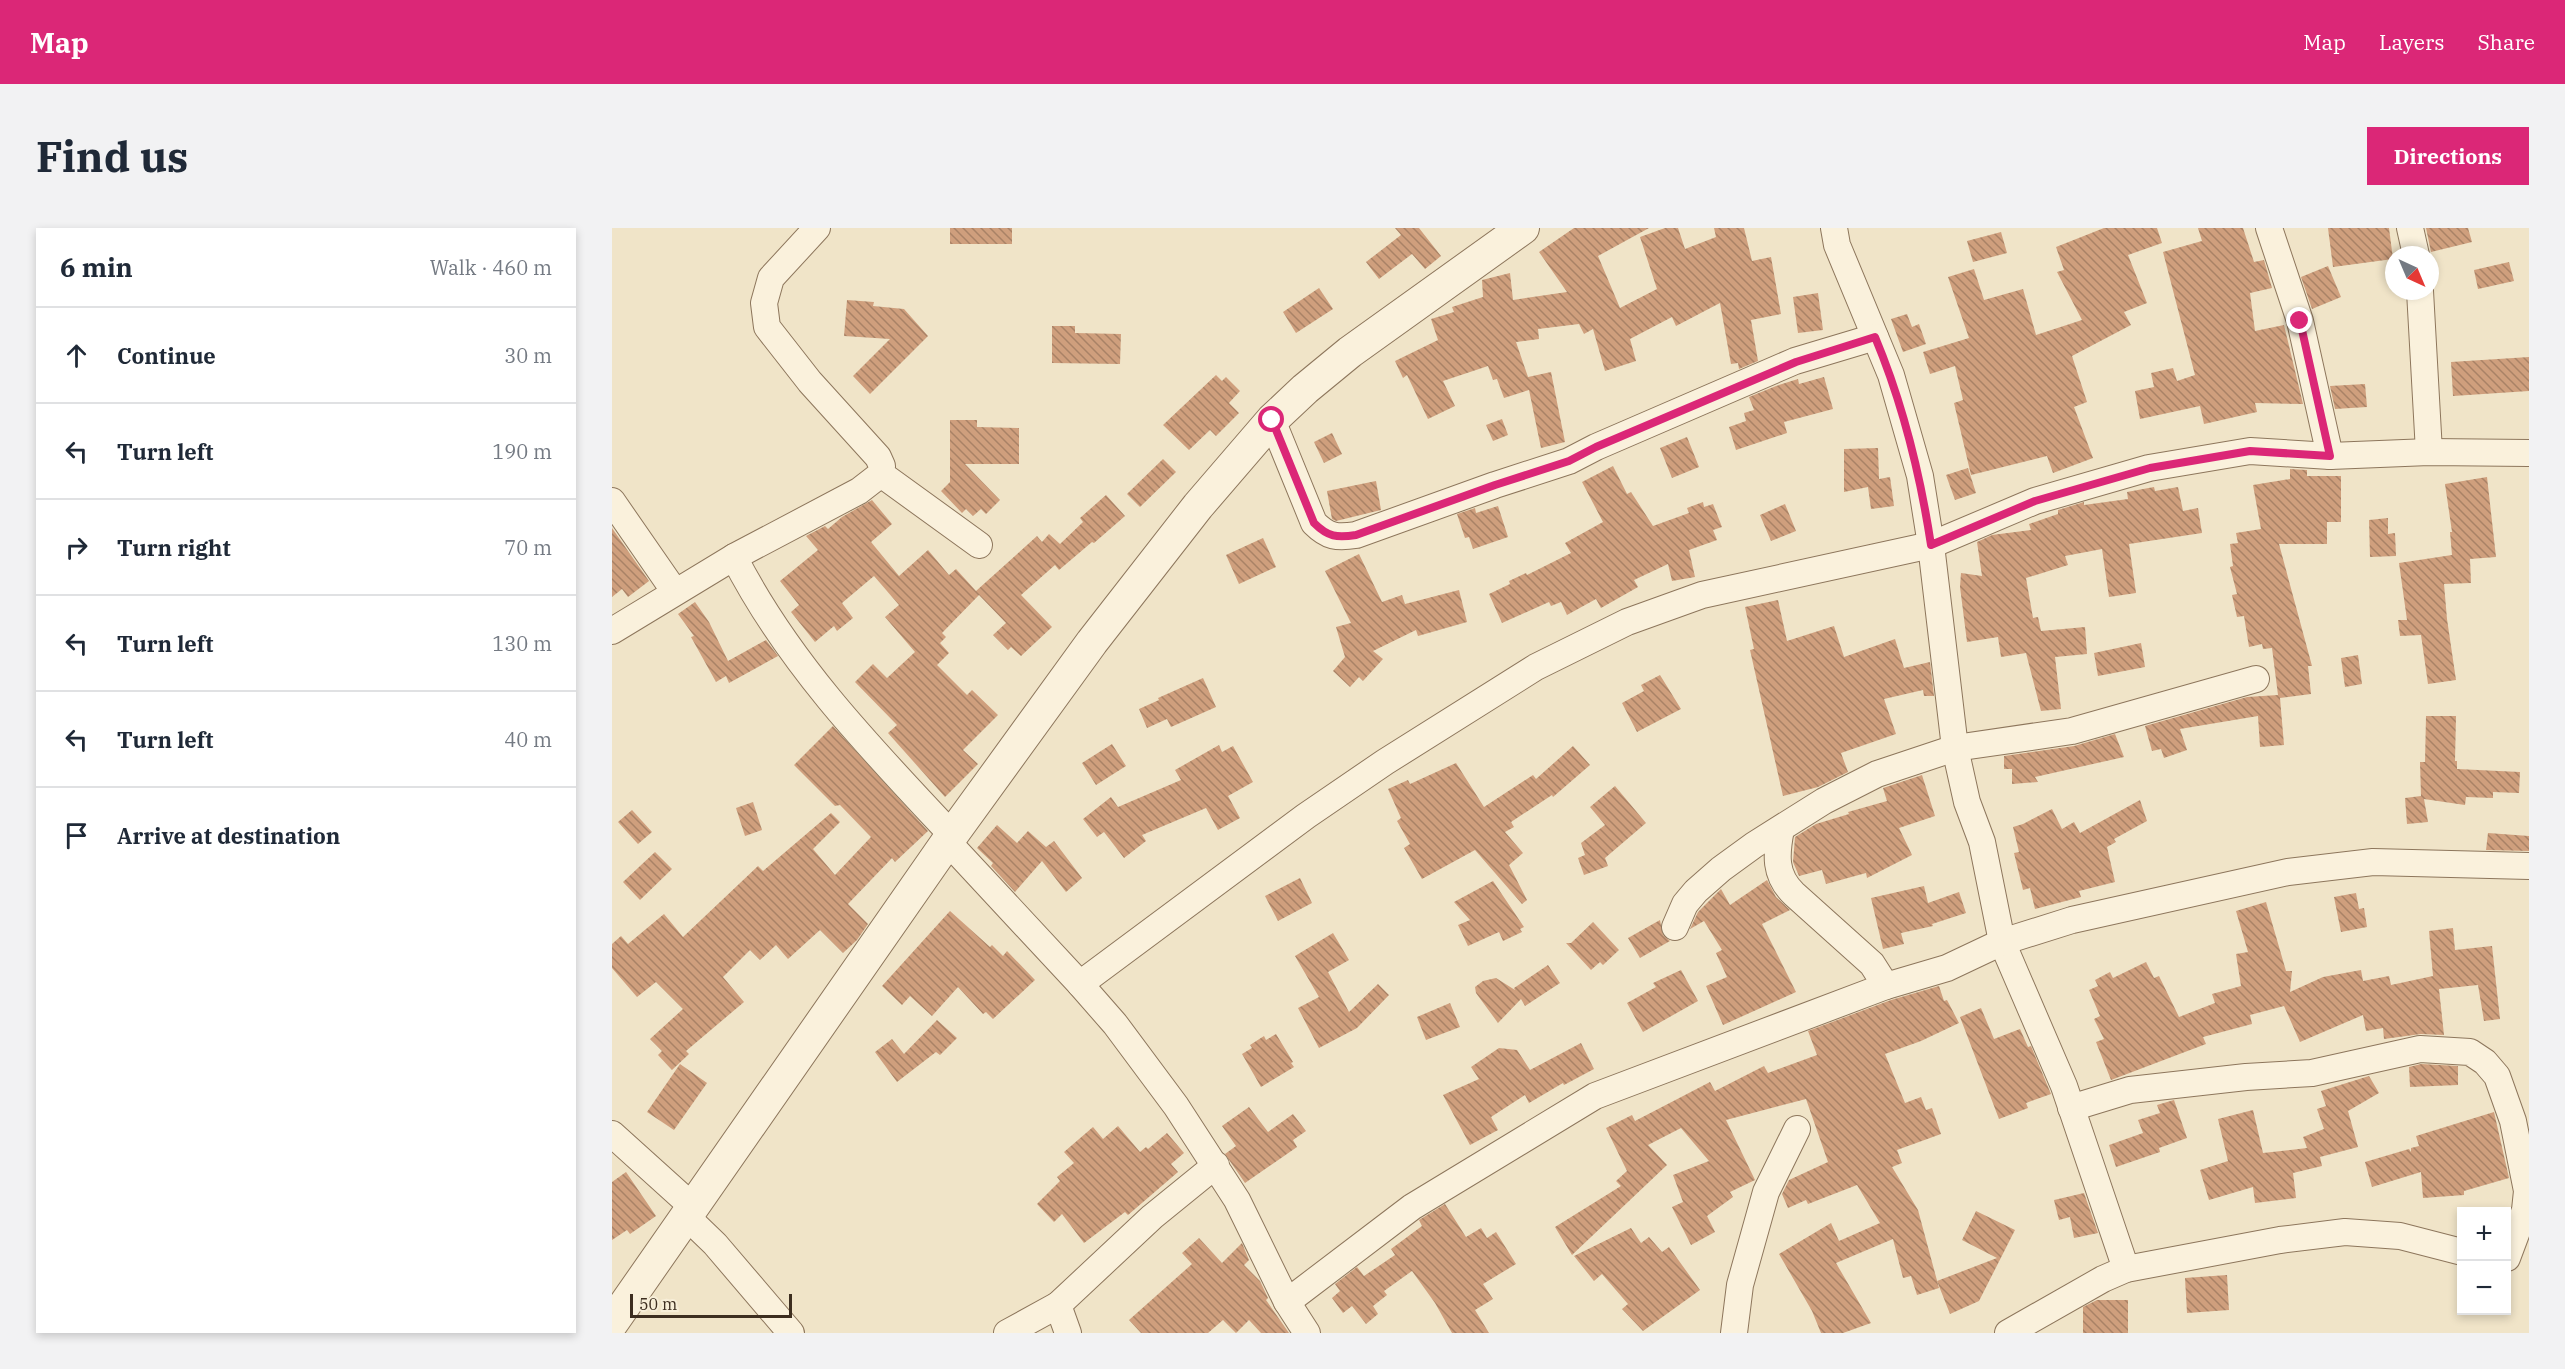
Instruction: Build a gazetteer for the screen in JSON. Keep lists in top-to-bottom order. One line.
{"scale_bar":"50 m","north":"bottom right","page":{"header":"Map","nav":["Map","Layers","Share"],"buttons":"Directions","title":"Find us","heading":["6 min","Walk · 460 m"],"list":[["Continue","30 m"],["Turn left","190 m"],["Turn right","70 m"],["Turn left","130 m"],["Turn left","40 m"],"Arrive at destination"],"map_buttons":["+","−"],"scale":"50 m"}}
